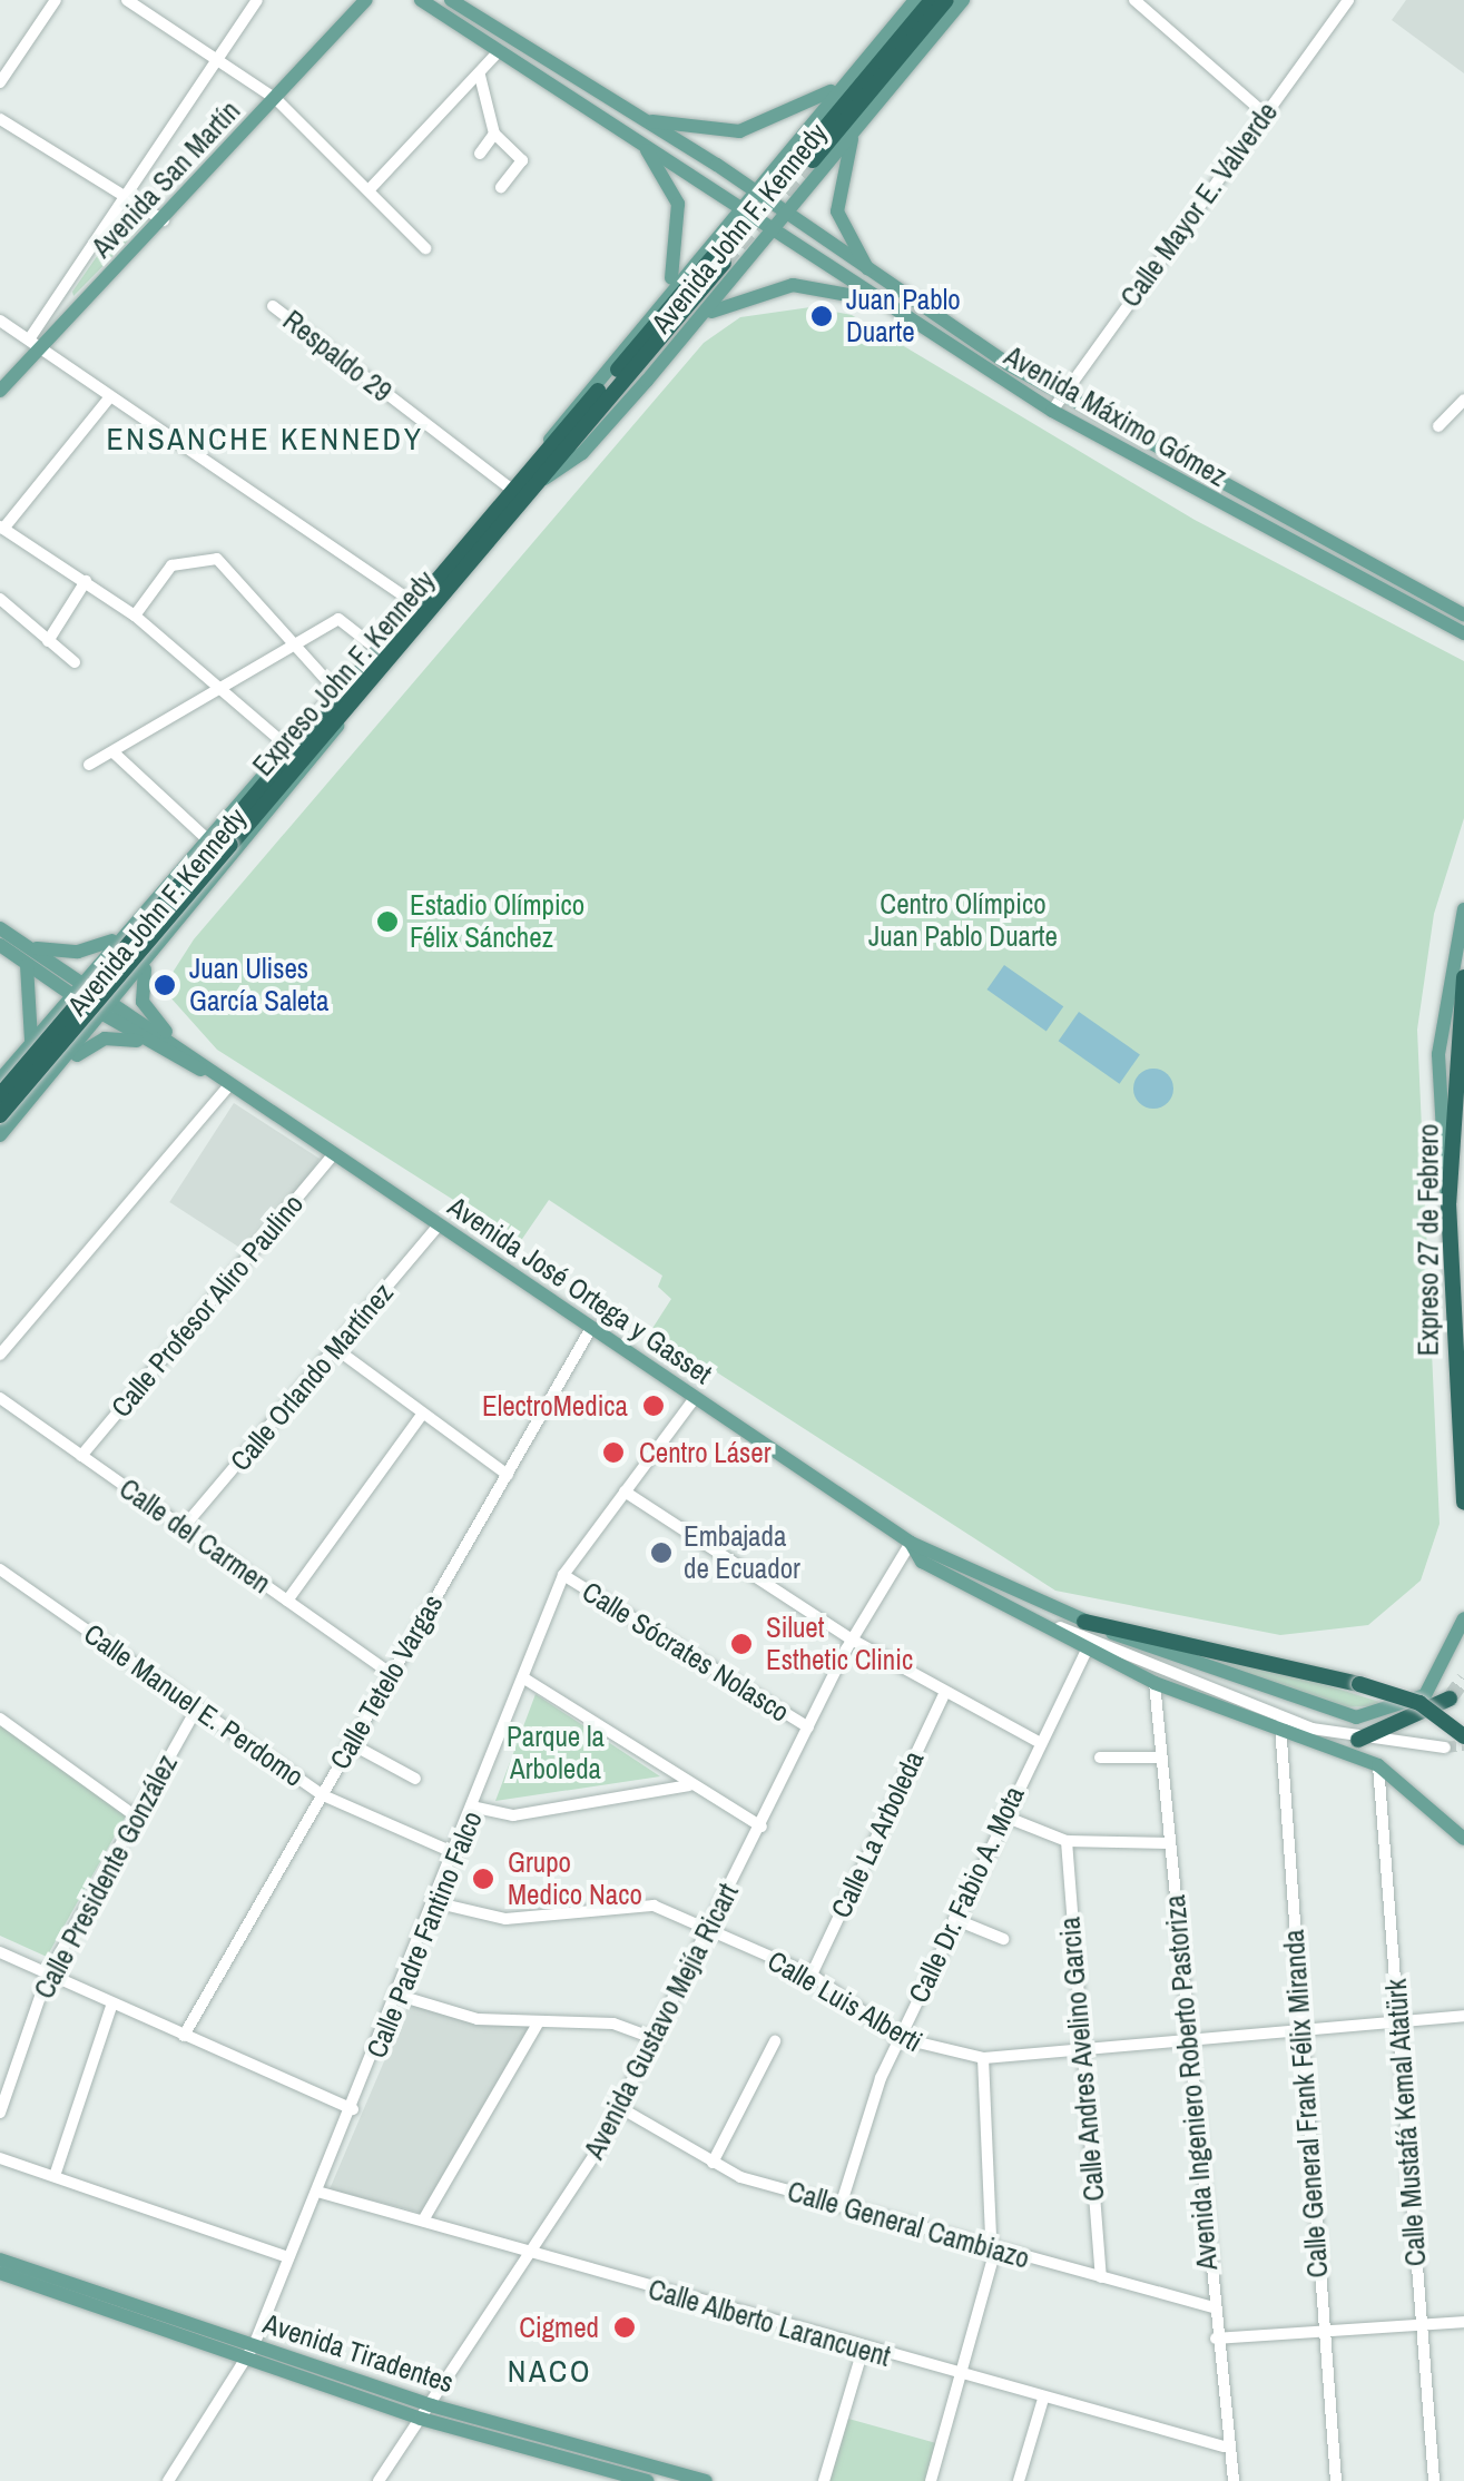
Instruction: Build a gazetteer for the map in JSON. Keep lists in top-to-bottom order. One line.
{"streets":{"highway":["Expreso John F. Kennedy","Expreso 27 de Febrero"],"main road":["Avenida San Martín","Avenida John F. Kennedy","Avenida Máximo Gómez","Avenida José Ortega y Gasset","Avenida Tiradentes"],"street":["Calle Mayor E. Valverde","Respaldo 29","Calle Profesor Aliro Paulino","Calle Orlando Martínez","Calle del Carmen","Calle Sócrates Nolasco","Calle Tetelo Vargas","Calle Manuel E. Perdomo","Calle La Arboleda","Calle Presidente González","Calle Dr. Fabio A. Mota","Calle Padre Fantino Falco","Calle Luis Alberti","Avenida Gustavo Mejía Ricart","Calle Andres Avelino Garcia","Avenida Ingeniero Roberto Pastoriza","Calle General Frank Félix Miranda","Calle Mustafá Kemal Atatürk","Calle General Cambiazo","Calle Alberto Larancuent"]},"crossings":[["Calle Mayor E. Valverde","Avenida Máximo Gómez"],["Avenida John F. Kennedy","Avenida Máximo Gómez"],["Avenida John F. Kennedy","Expreso John F. Kennedy"],["Avenida John F. Kennedy","Avenida José Ortega y Gasset"],["Respaldo 29","Expreso John F. Kennedy"],["Avenida José Ortega y Gasset","Calle Profesor Aliro Paulino"],["Avenida José Ortega y Gasset","Calle Orlando Martínez"],["Avenida José Ortega y Gasset","Calle Tetelo Vargas"],["Avenida José Ortega y Gasset","Calle Dr. Fabio A. Mota"],["Avenida José Ortega y Gasset","Calle Padre Fantino Falco"],["Avenida José Ortega y Gasset","Avenida Gustavo Mejía Ricart"],["Avenida José Ortega y Gasset","Avenida Ingeniero Roberto Pastoriza"],["Avenida José Ortega y Gasset","Calle General Frank Félix Miranda"],["Avenida José Ortega y Gasset","Calle Mustafá Kemal Atatürk"],["Calle Profesor Aliro Paulino","Calle del Carmen"],["Calle Orlando Martínez","Calle del Carmen"],["Calle del Carmen","Calle Tetelo Vargas"],["Calle Sócrates Nolasco","Calle Padre Fantino Falco"],["Calle Sócrates Nolasco","Avenida Gustavo Mejía Ricart"],["Calle Tetelo Vargas","Calle Manuel E. Perdomo"],["Calle Manuel E. Perdomo","Calle Presidente González"],["Calle Manuel E. Perdomo","Calle Padre Fantino Falco"],["Calle La Arboleda","Calle Luis Alberti"],["Calle Dr. Fabio A. Mota","Calle Luis Alberti"],["Calle Dr. Fabio A. Mota","Calle General Cambiazo"],["Calle Padre Fantino Falco","Calle Luis Alberti"],["Calle Padre Fantino Falco","Calle Alberto Larancuent"],["Calle Padre Fantino Falco","Avenida Tiradentes"],["Calle Luis Alberti","Avenida Gustavo Mejía Ricart"],["Calle Luis Alberti","Calle Andres Avelino Garcia"],["Calle Luis Alberti","Avenida Ingeniero Roberto Pastoriza"],["Calle Luis Alberti","Calle General Frank Félix Miranda"],["Calle Luis Alberti","Calle Mustafá Kemal Atatürk"],["Avenida Gustavo Mejía Ricart","Calle General Cambiazo"],["Avenida Gustavo Mejía Ricart","Calle Alberto Larancuent"],["Avenida Gustavo Mejía Ricart","Avenida Tiradentes"],["Calle Andres Avelino Garcia","Calle General Cambiazo"],["Avenida Ingeniero Roberto Pastoriza","Calle General Cambiazo"],["Avenida Ingeniero Roberto Pastoriza","Calle Alberto Larancuent"]],"districts":["ENSANCHE KENNEDY","NACO"],"parks":["Centro Olímpico Juan Pablo Duarte","Parque la Arboleda"],"places":["Juan Pablo Duarte","Estadio Olímpico Félix Sánchez","Juan Ulises García Saleta","ElectroMedica","Centro Láser","Embajada de Ecuador","Siluet Esthetic Clinic","Grupo Medico Naco","Cigmed"]}
